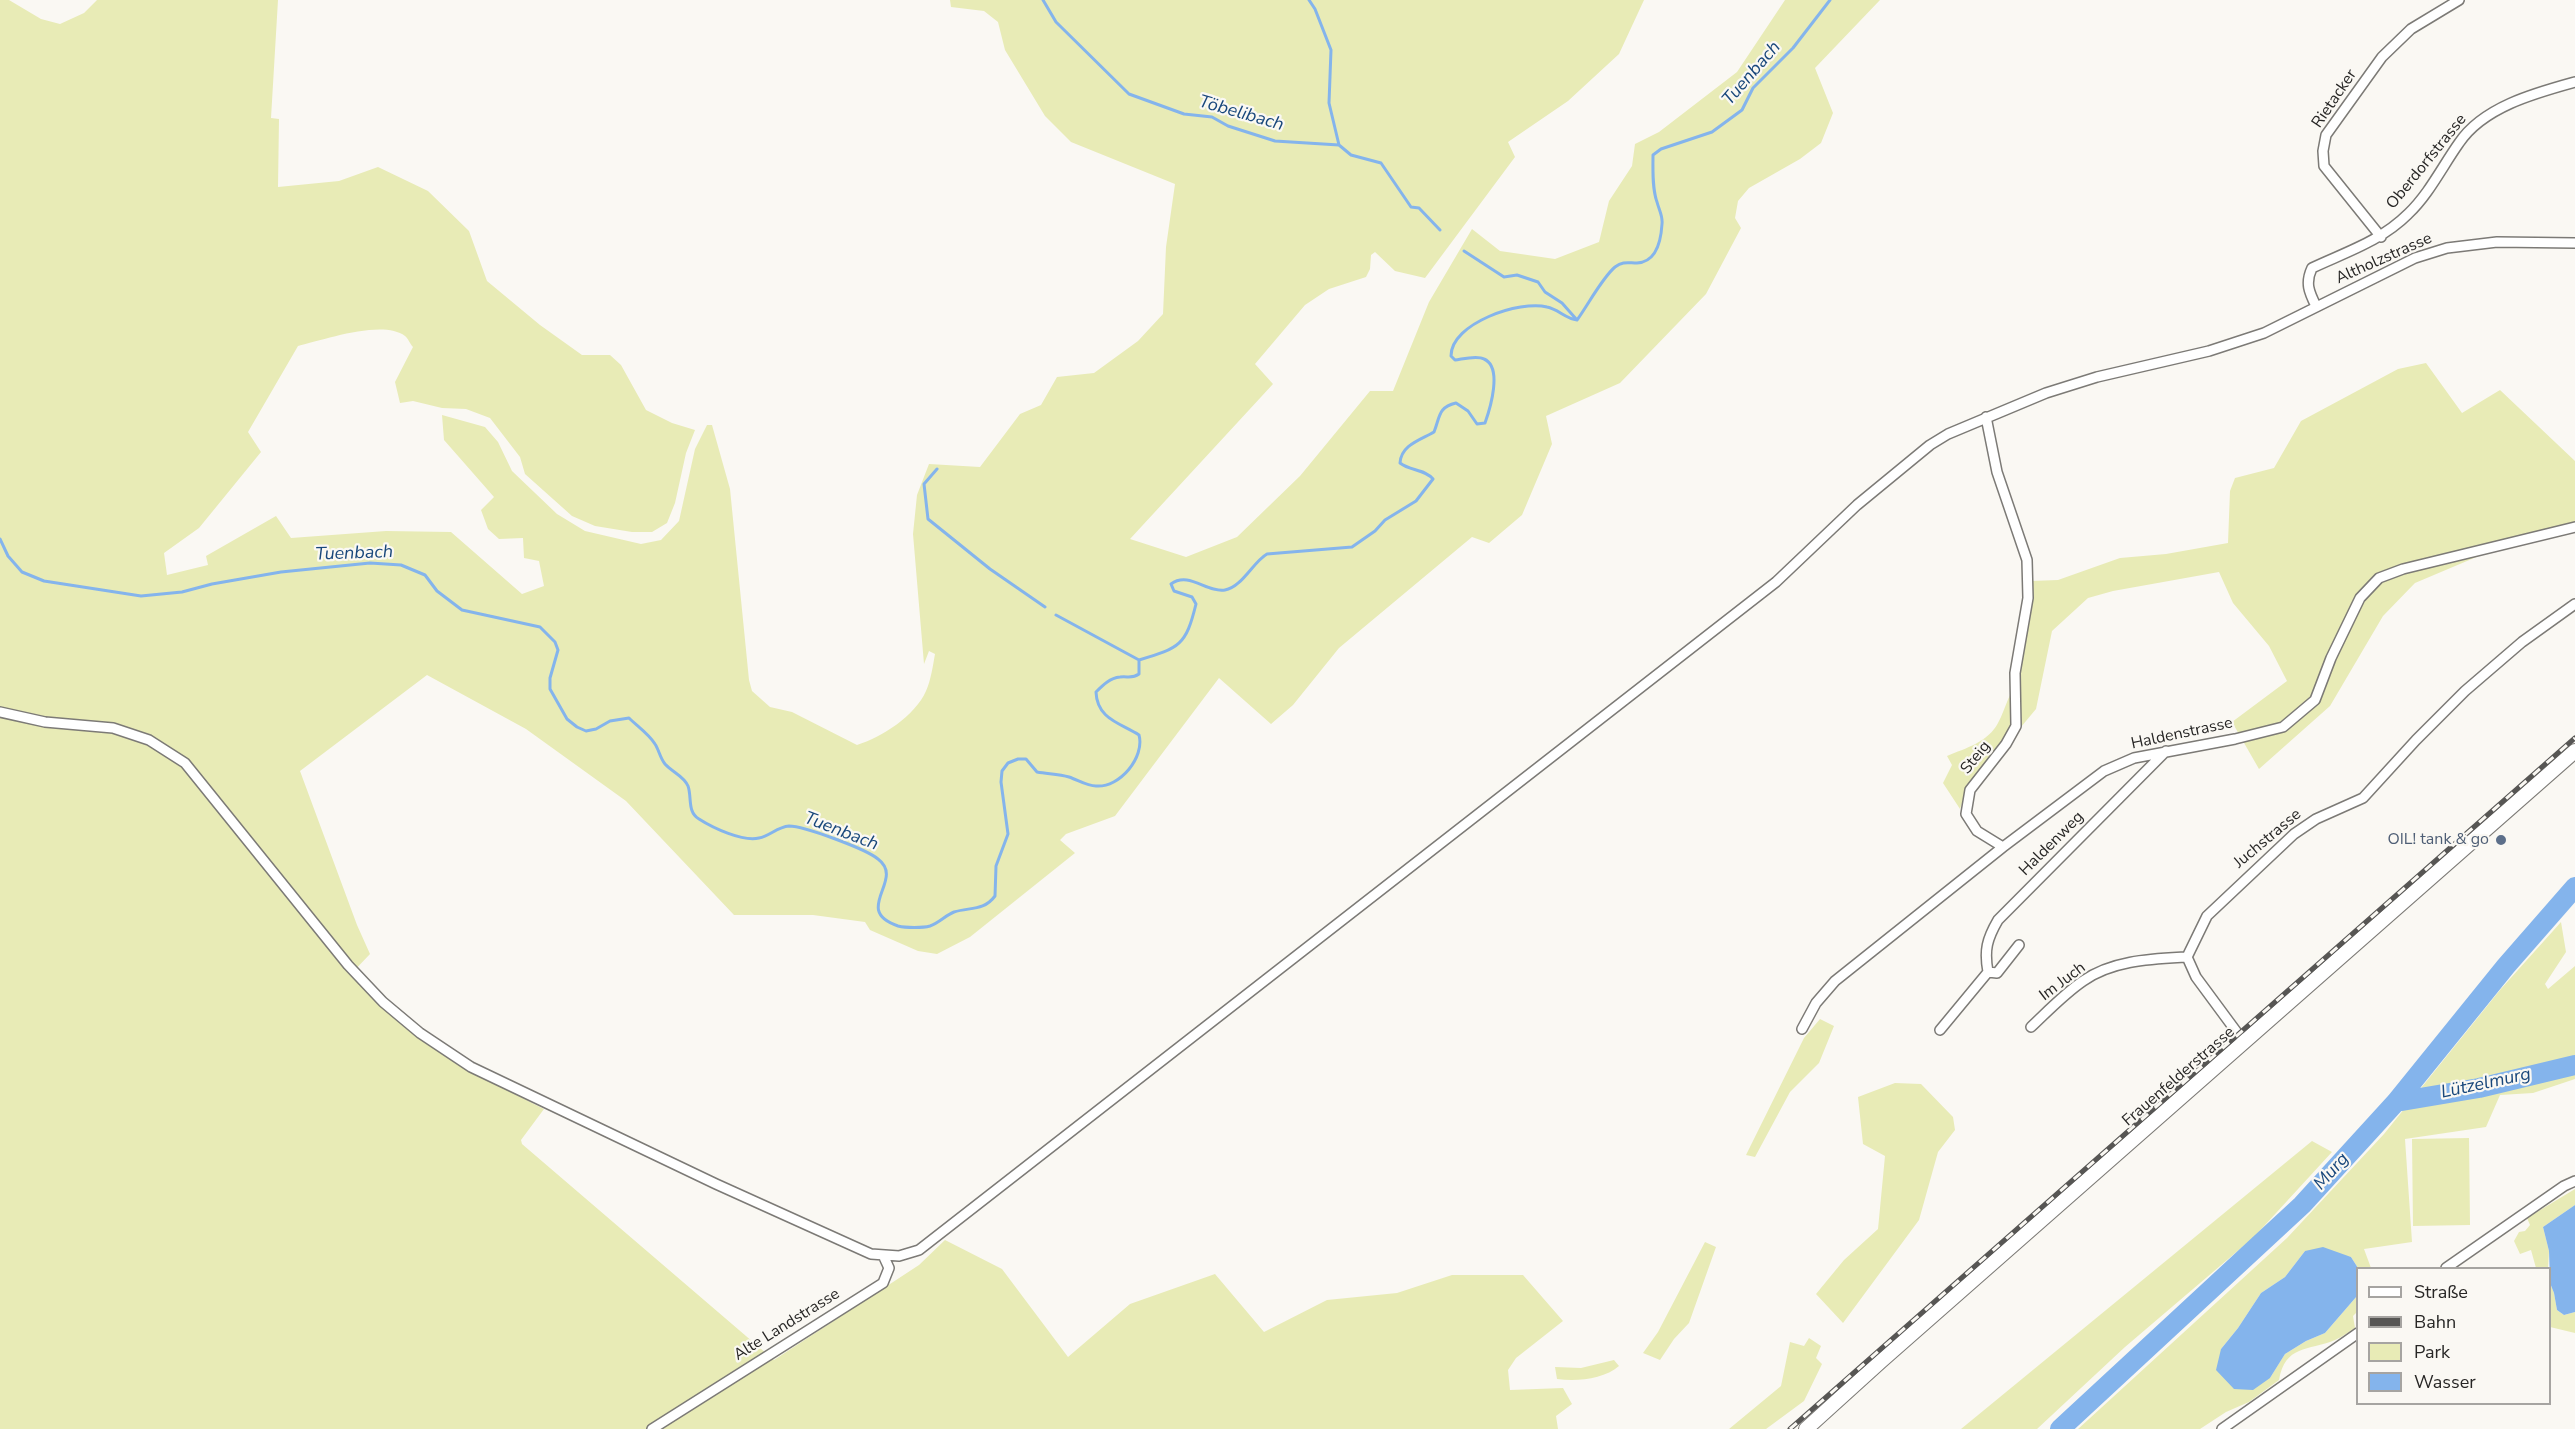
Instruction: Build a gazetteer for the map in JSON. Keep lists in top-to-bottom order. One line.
{"streets":{"main road":["Frauenfelderstrasse"],"street":["Rietacker","Oberdorfstrasse","Altholzstrasse","Haldenstrasse","Steig","Juchstrasse","Haldenweg","Im Juch","Alte Landstrasse"]},"crossings":[["Rietacker","Oberdorfstrasse"],["Oberdorfstrasse","Altholzstrasse"],["Haldenstrasse","Steig"],["Haldenstrasse","Haldenweg"],["Juchstrasse","Im Juch"]],"water":["Tuenbach","Töbelibach","Lützelmurg","Murg"],"places":["OIL! tank & go"],"legend":["Straße","Bahn","Park","Wasser"]}
